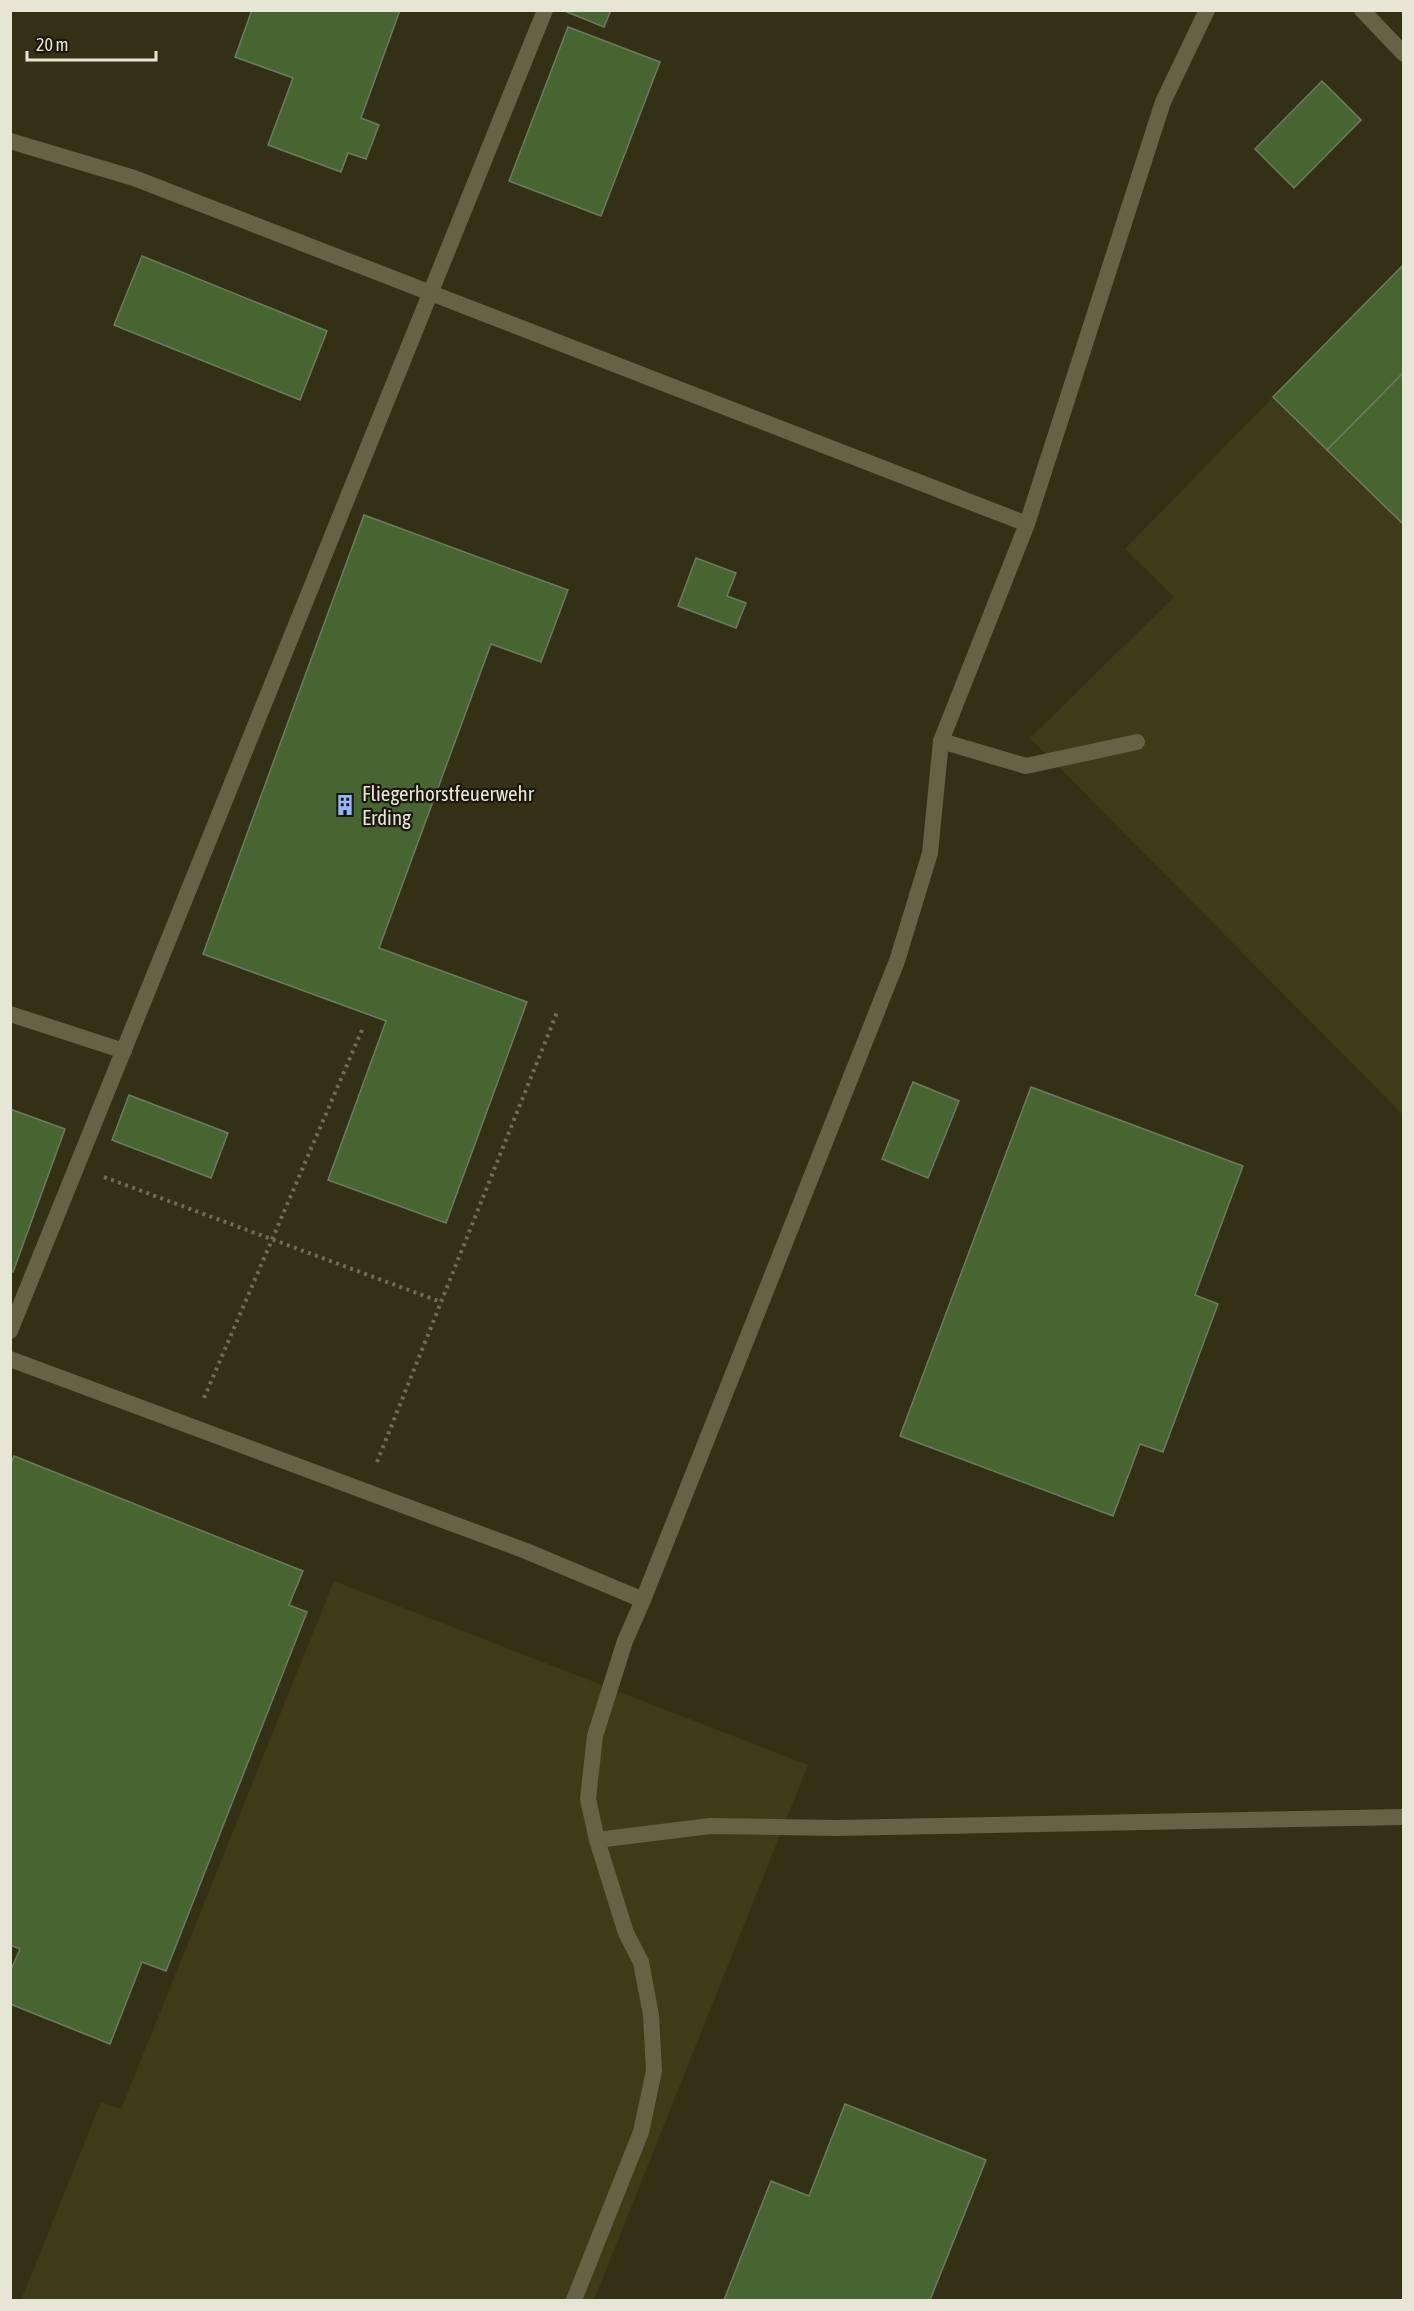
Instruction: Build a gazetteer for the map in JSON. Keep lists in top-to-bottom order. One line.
{"places":{"building":["Fliegerhorstfeuerwehr Erding"]},"scale_bar":"20 m"}
